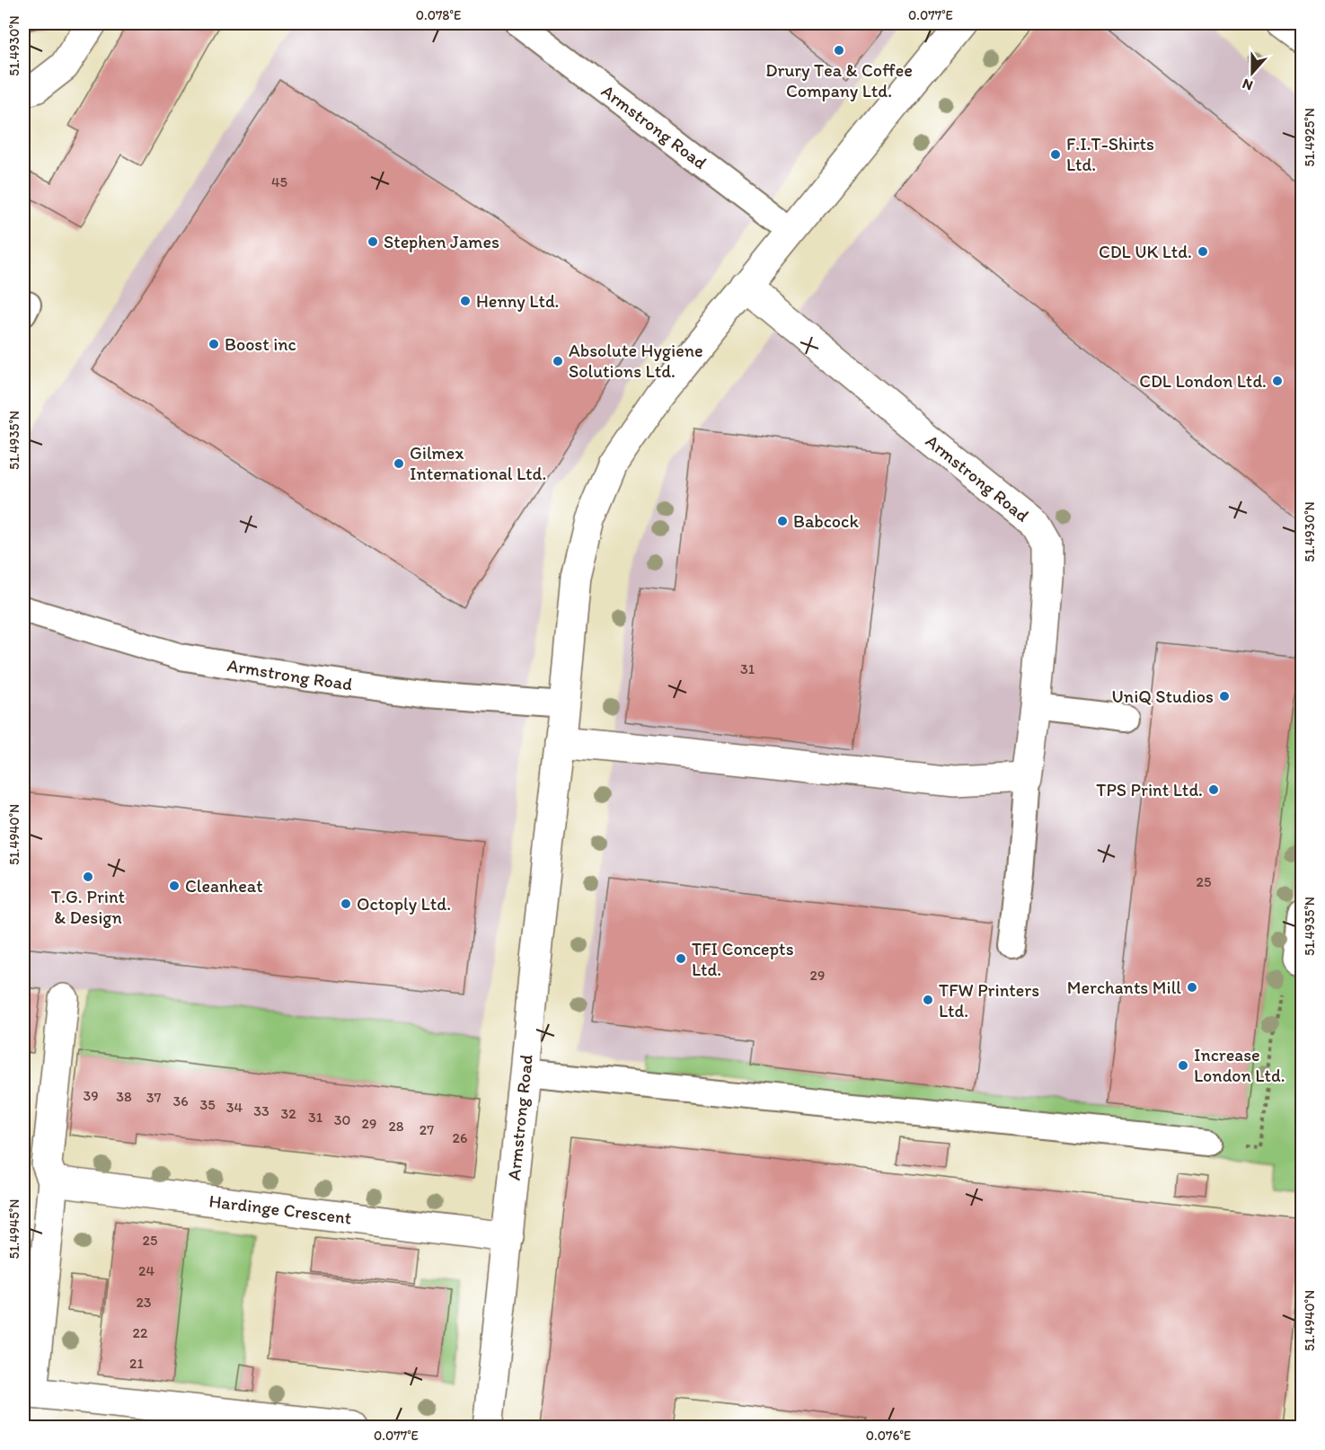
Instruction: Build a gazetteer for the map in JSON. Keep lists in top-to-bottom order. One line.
{"streets":{"street":["Armstrong Road","Hardinge Crescent"]},"crossings":[["Armstrong Road","Hardinge Crescent"]],"places":["Drury Tea & Coffee Company Ltd.","F.I.T-Shirts Ltd.","Stephen James","CDL UK Ltd.","Henny Ltd.","Boost inc","Absolute Hygiene Solutions Ltd.","CDL London Ltd.","Gilmex International Ltd.","Babcock","UniQ Studios","TPS Print Ltd.","T.G. Print & Design","Cleanheat","Octoply Ltd.","TFI Concepts Ltd.","Merchants Mill","TFW Printers Ltd.","Increase London Ltd."],"house_numbers":["45","31","25","29","39","38","37","36","35","34","33","32","31","30","29","28","27","26","25","24","23","22","21"],"north":"bottom","coordinates":["0.078°E","0.077°E","51.4930°N","51.4925°N","51.4935°N","51.4940°N","51.4945°N","0.076°E"]}
